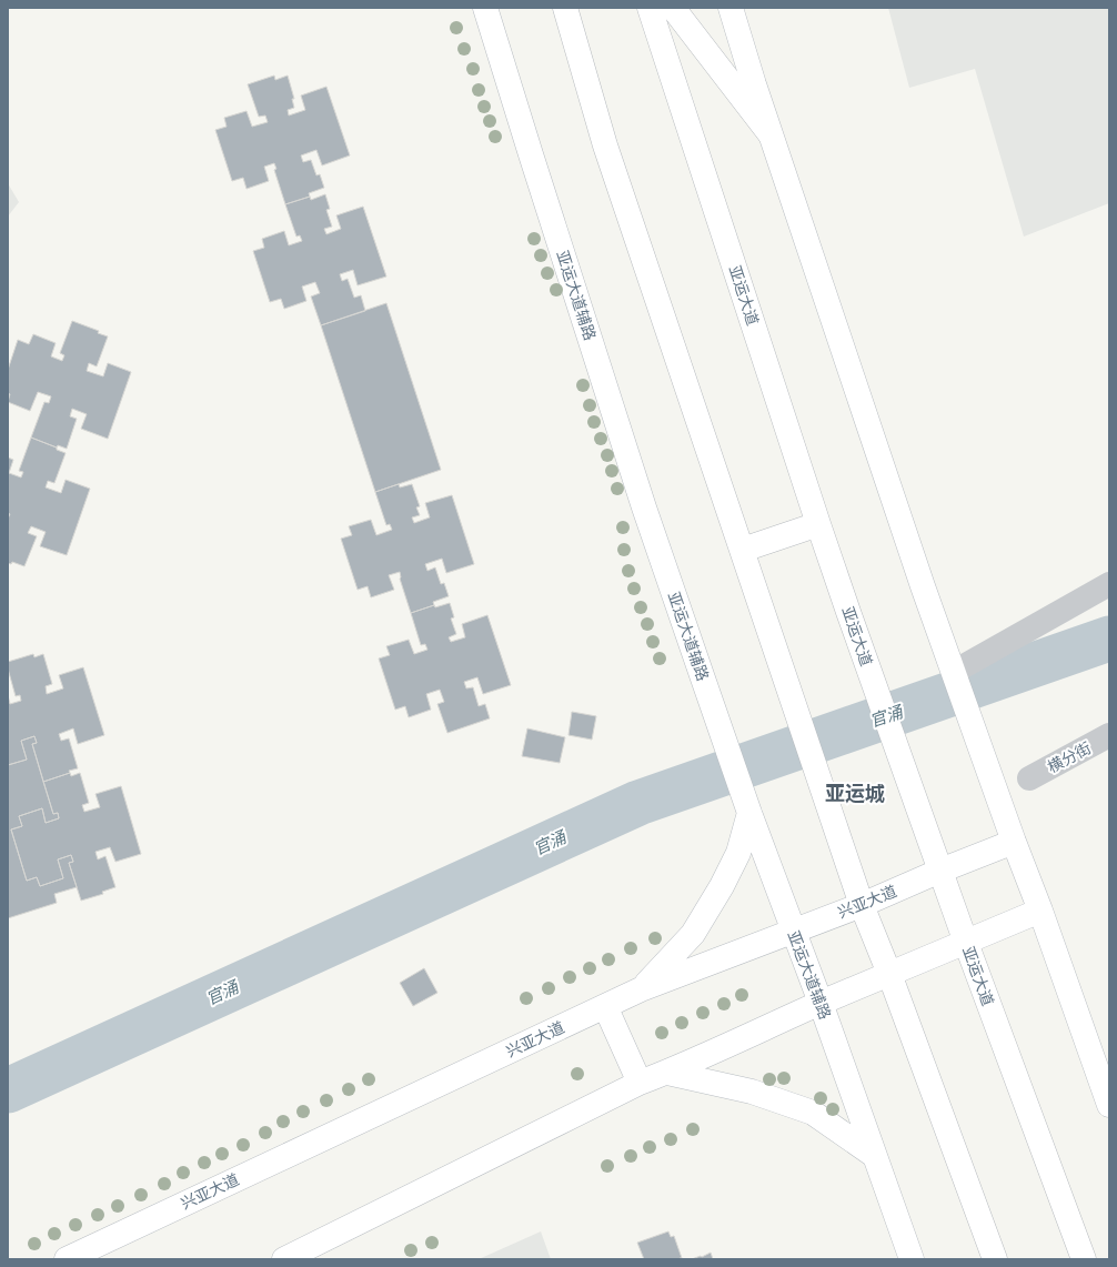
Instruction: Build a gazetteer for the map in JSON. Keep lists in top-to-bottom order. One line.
{"streets":{"main road":["亚运大道辅路","亚运大道","兴亚大道"],"street":["横分街"]},"crossings":[["亚运大道辅路","兴亚大道"],["亚运大道","兴亚大道"]],"districts":["亚运城"],"water":["官涌"]}
